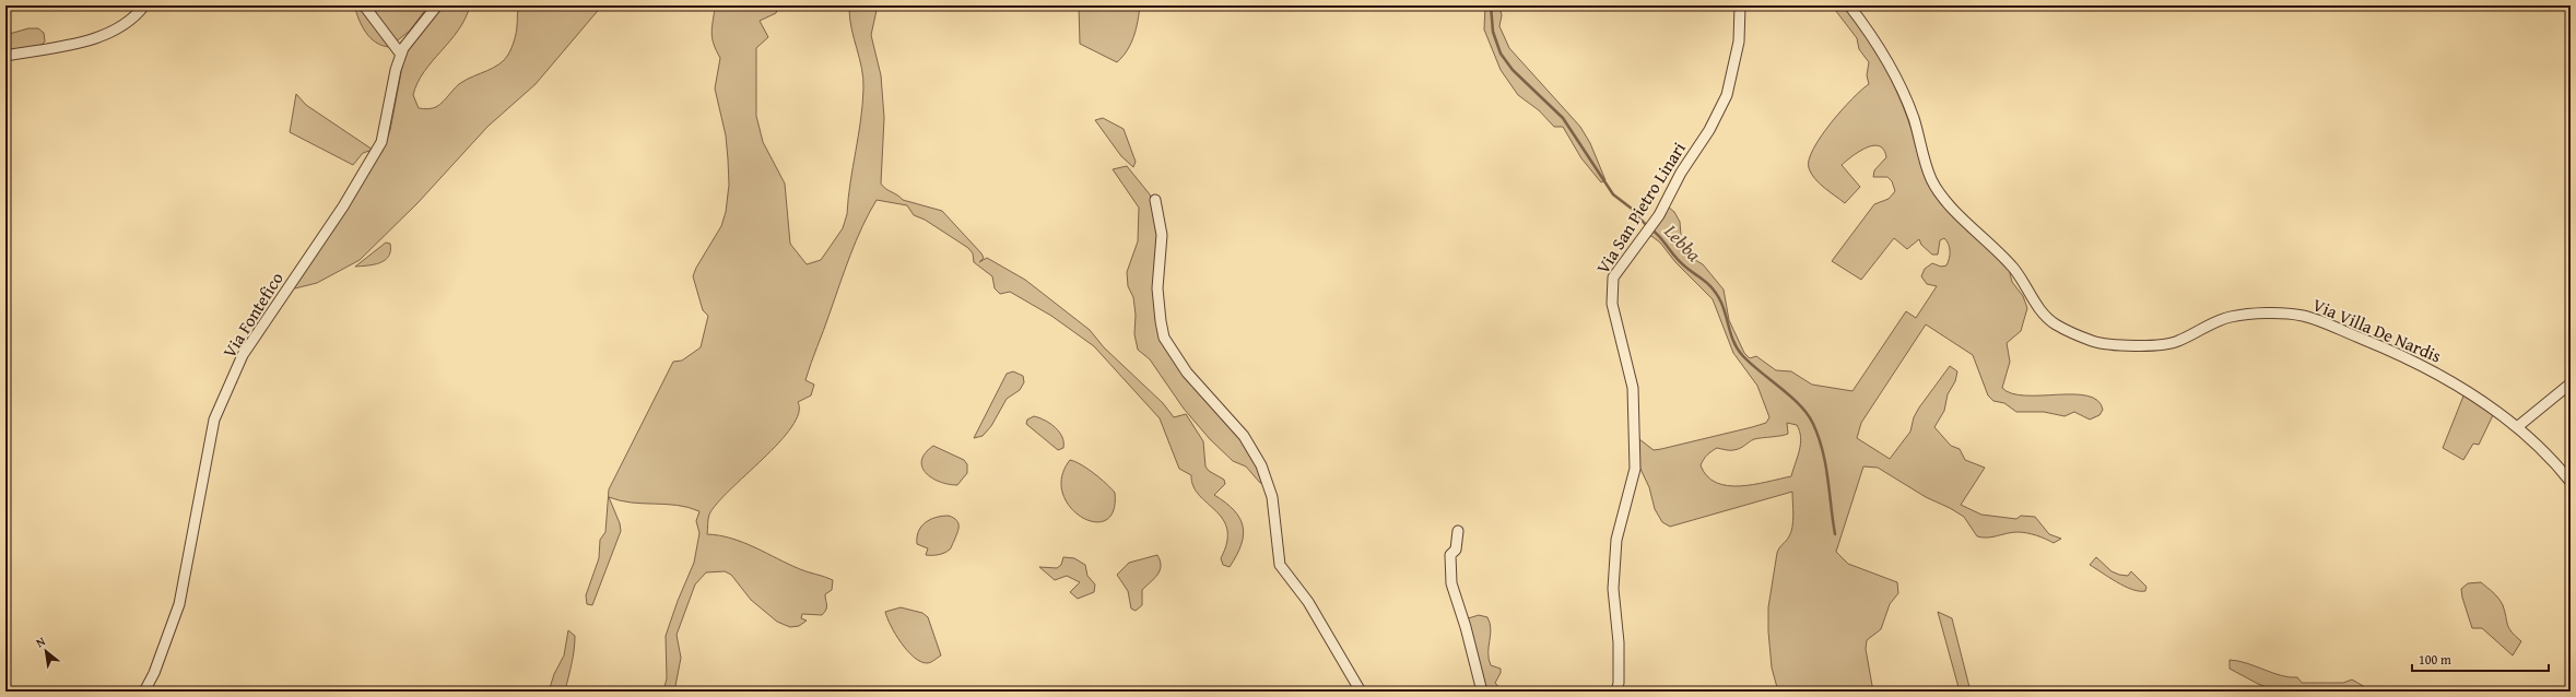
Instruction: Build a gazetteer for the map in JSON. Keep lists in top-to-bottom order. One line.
{"streets":{"street":["Via San Pietro Linari","Via Fontefico","Via Villa De Nardis"]},"water":["Lebba"],"scale_bar":"100 m","north":"top left"}
